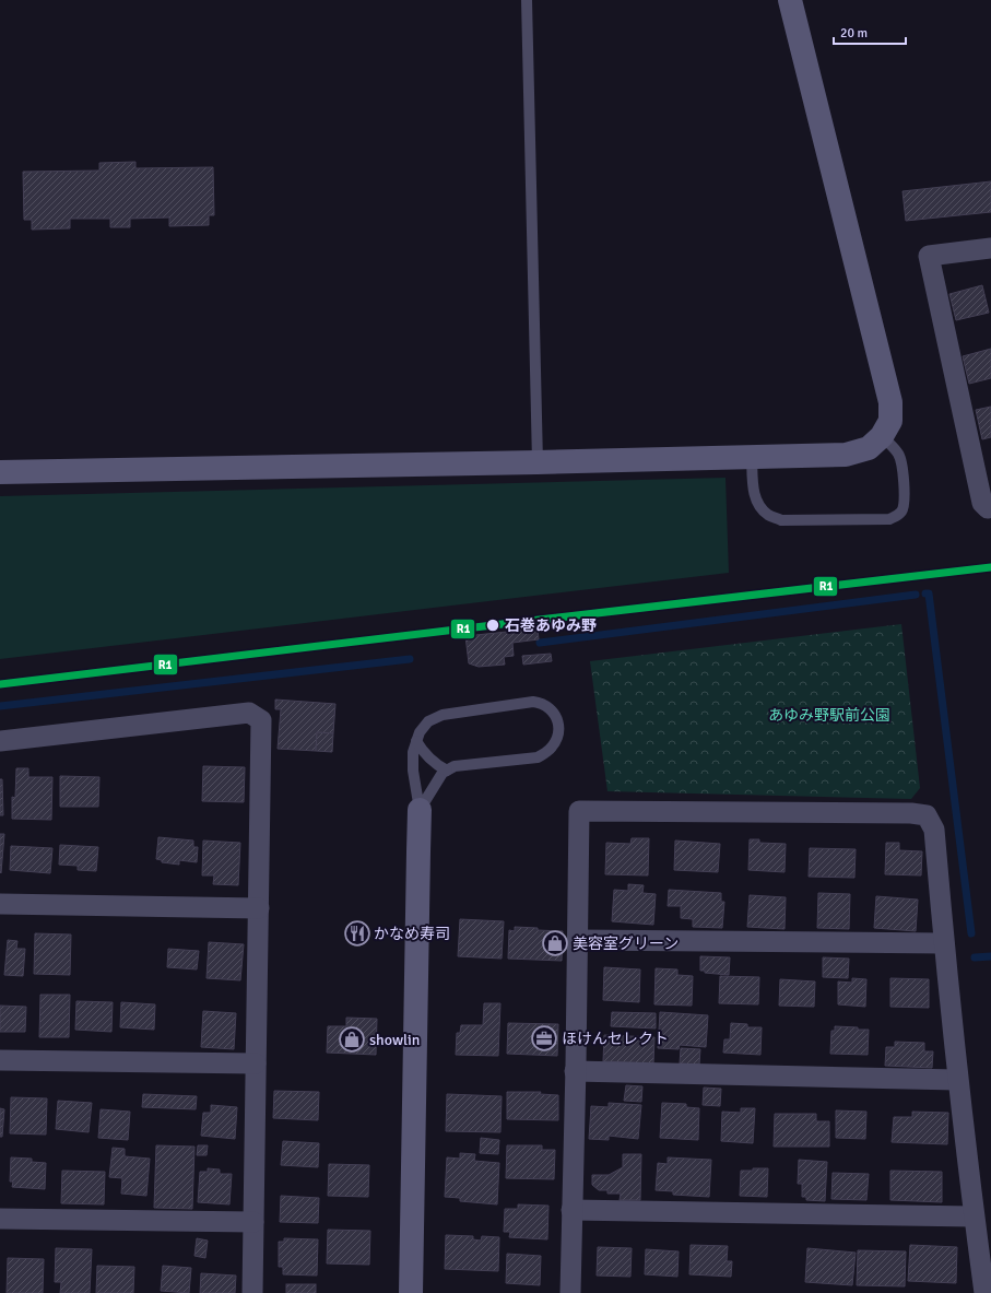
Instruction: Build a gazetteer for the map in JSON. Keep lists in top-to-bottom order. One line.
{"parks":["あゆみ野駅前公園"],"places":{"other":["石巻あゆみ野"],"restaurant":["かなめ寿司"],"shop":["美容室グリーン","showlin"],"office":["ほけんセレクト"]},"lines":["transit line R1"],"scale_bar":"20 m"}
